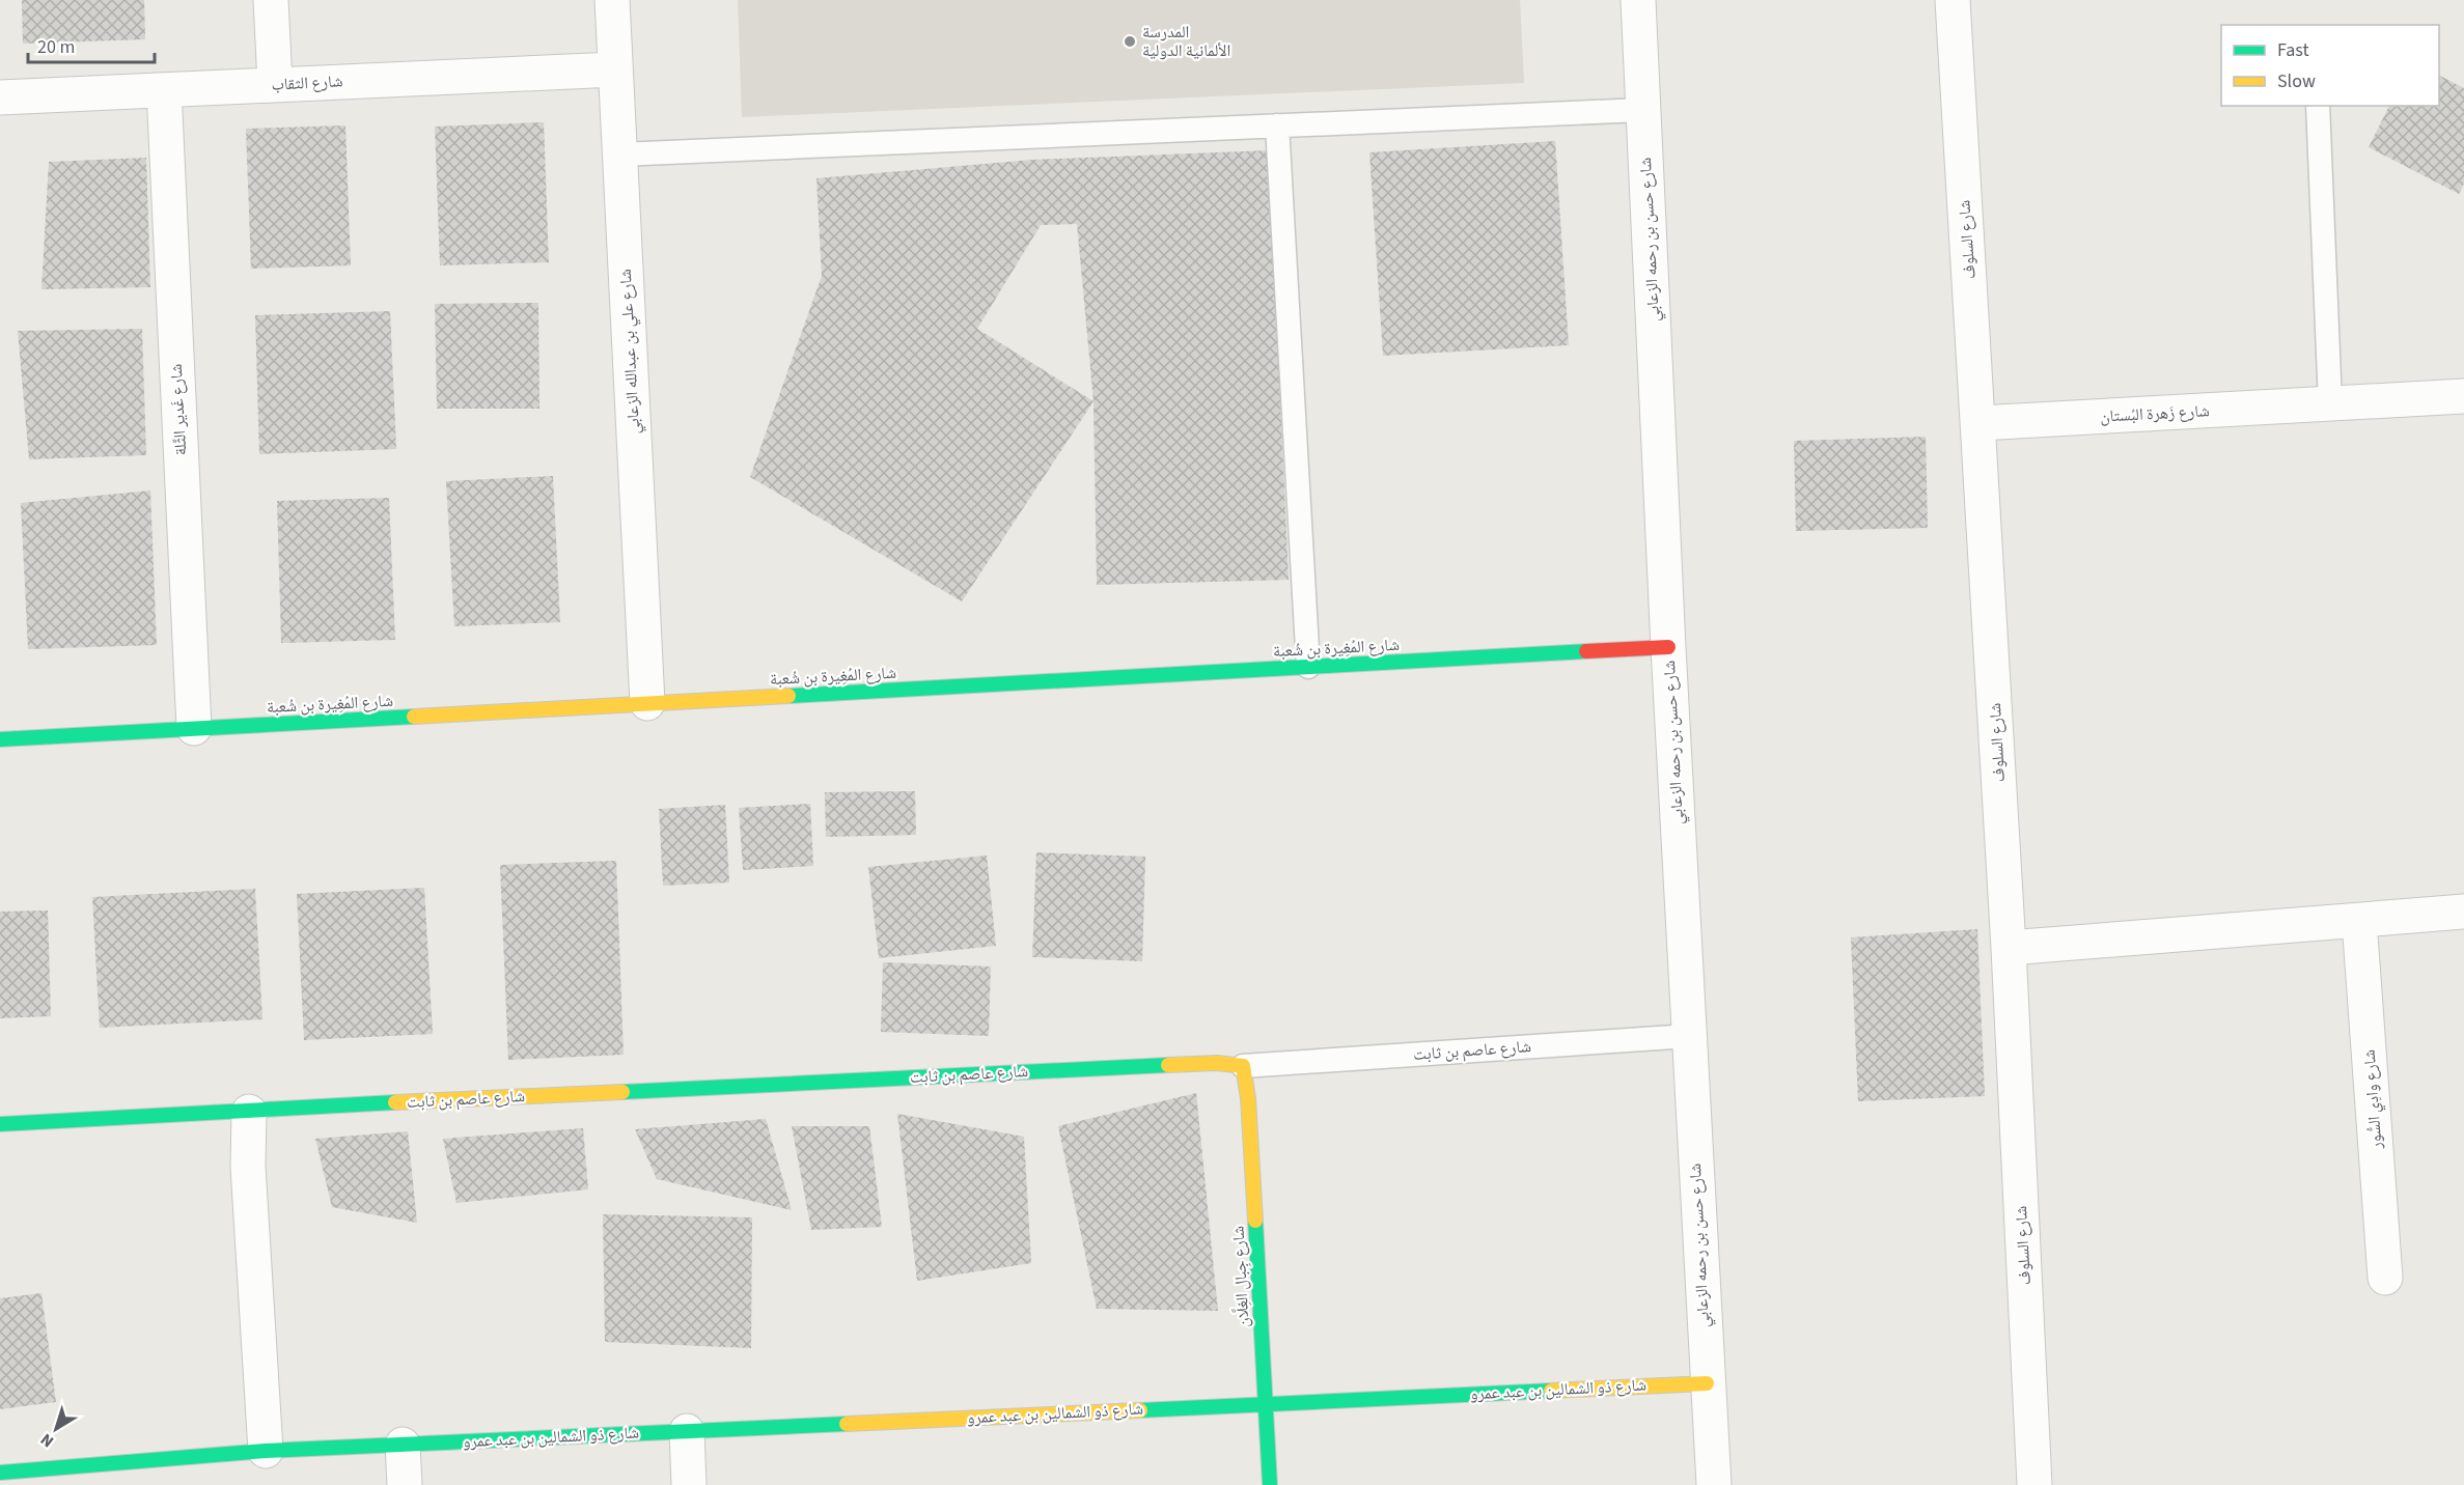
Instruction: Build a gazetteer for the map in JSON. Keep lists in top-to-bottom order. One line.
{"streets":{"street":["شارع الثقاب","شارع حسن بن رحمه الزعابي","شارع السلوف","شارع علي بن عبدالله الزعابي","شارع غَدير الثَّلة","شارع زَهرة البُستان","شارع المُغِيرة بن شُعبة","شارع عاصم بن ثابت","شارع وادِي السُّور","شارع جِبال الغِلَّان","شارع ذو الشمالين بن عبد عمرو"]},"crossings":[["شارع الثقاب","شارع علي بن عبدالله الزعابي"],["شارع الثقاب","شارع غَدير الثَّلة"],["شارع حسن بن رحمه الزعابي","شارع المُغِيرة بن شُعبة"],["شارع حسن بن رحمه الزعابي","شارع عاصم بن ثابت"],["شارع حسن بن رحمه الزعابي","شارع ذو الشمالين بن عبد عمرو"],["شارع السلوف","شارع زَهرة البُستان"],["شارع علي بن عبدالله الزعابي","شارع المُغِيرة بن شُعبة"],["شارع غَدير الثَّلة","شارع المُغِيرة بن شُعبة"],["شارع عاصم بن ثابت","شارع جِبال الغِلَّان"],["شارع جِبال الغِلَّان","شارع ذو الشمالين بن عبد عمرو"]],"places":["المدرسة الألمانية الدولية"],"legend":["Fast","Slow"],"scale_bar":"20 m","north":"bottom left"}
